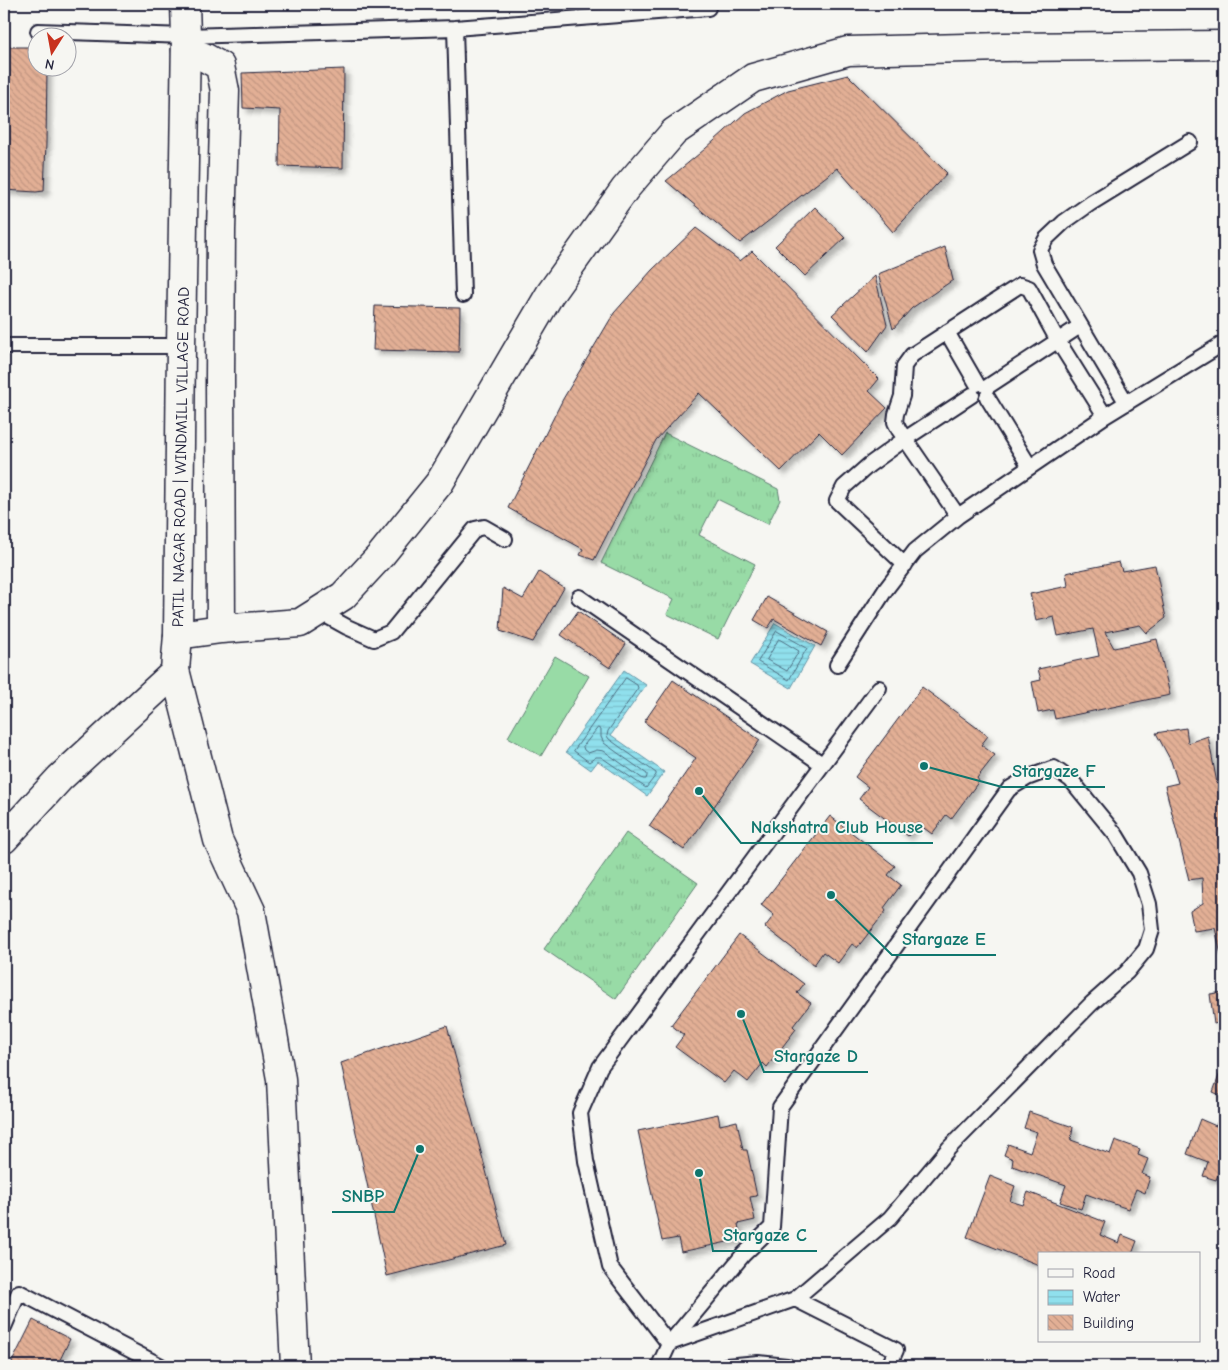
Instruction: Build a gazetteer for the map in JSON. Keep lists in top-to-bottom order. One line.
{"streets":{"street":["PATIL NAGAR ROAD | WINDMILL VILLAGE ROAD"]},"places":["Stargaze F","Nakshatra Club House","Stargaze E","Stargaze D","SNBP","Stargaze C"],"legend":["Road","Water","Building"],"north":"bottom"}
